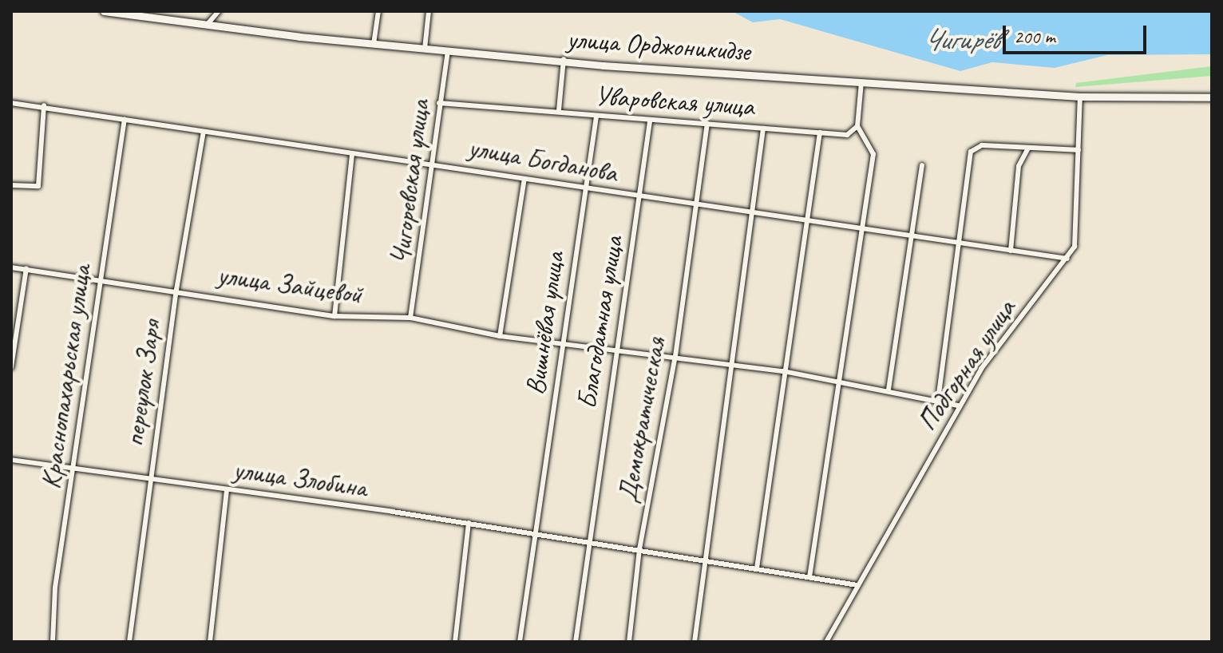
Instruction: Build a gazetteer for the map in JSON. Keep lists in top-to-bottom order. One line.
{"streets":{"street":["улица Орджоникидзе","Уваровская улица","улица Богданова","Чигоревская улица","улица Зайцевой","Благодатная улица","Вишнёвая улица","Подгорная улица","Краснопахарьская улица","переулок Заря","Демократическая","улица Злобина"]},"crossings":[["улица Орджоникидзе","Чигоревская улица"],["улица Орджоникидзе","Подгорная улица"],["Уваровская улица","Чигоревская улица"],["Уваровская улица","Благодатная улица"],["Уваровская улица","Вишнёвая улица"],["Уваровская улица","Демократическая"],["улица Богданова","Чигоревская улица"],["улица Богданова","Благодатная улица"],["улица Богданова","Вишнёвая улица"],["улица Богданова","Подгорная улица"],["улица Богданова","Краснопахарьская улица"],["улица Богданова","переулок Заря"],["улица Богданова","Демократическая"],["Чигоревская улица","улица Зайцевой"],["улица Зайцевой","Благодатная улица"],["улица Зайцевой","Вишнёвая улица"],["улица Зайцевой","Подгорная улица"],["улица Зайцевой","Краснопахарьская улица"],["улица Зайцевой","переулок Заря"],["улица Зайцевой","Демократическая"],["Благодатная улица","улица Злобина"],["Вишнёвая улица","улица Злобина"],["Подгорная улица","улица Злобина"],["Краснопахарьская улица","улица Злобина"],["переулок Заря","улица Злобина"],["Демократическая","улица Злобина"]],"water":["Чигирёв"],"scale_bar":"200 m"}
